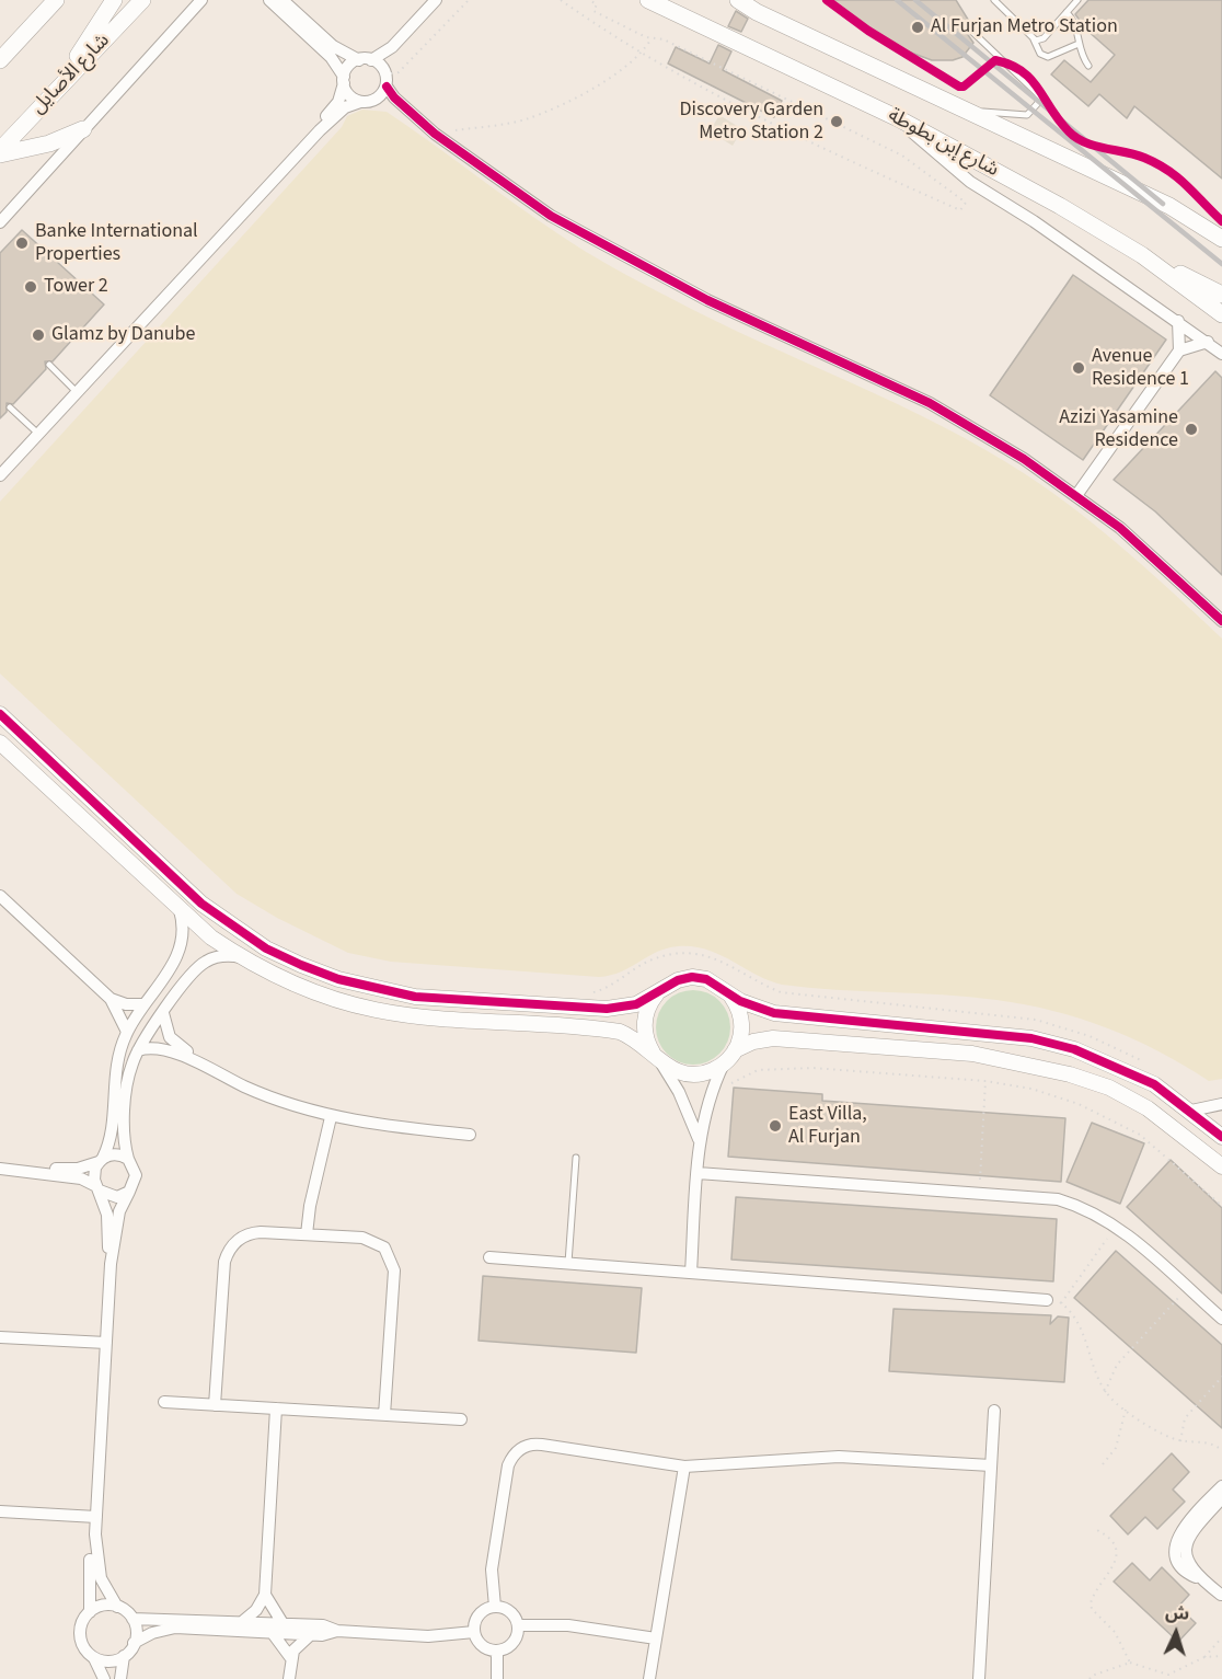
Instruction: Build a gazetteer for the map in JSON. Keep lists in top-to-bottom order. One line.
{"streets":{"main road":["شارع الأصايل","شارع إبن بطوطة"]},"places":["Al Furjan Metro Station","Discovery Garden Metro Station 2","Banke International Properties","Tower 2","Glamz by Danube","Avenue Residence 1","Azizi Yasamine Residence","East Villa, Al Furjan"],"north":"top"}
